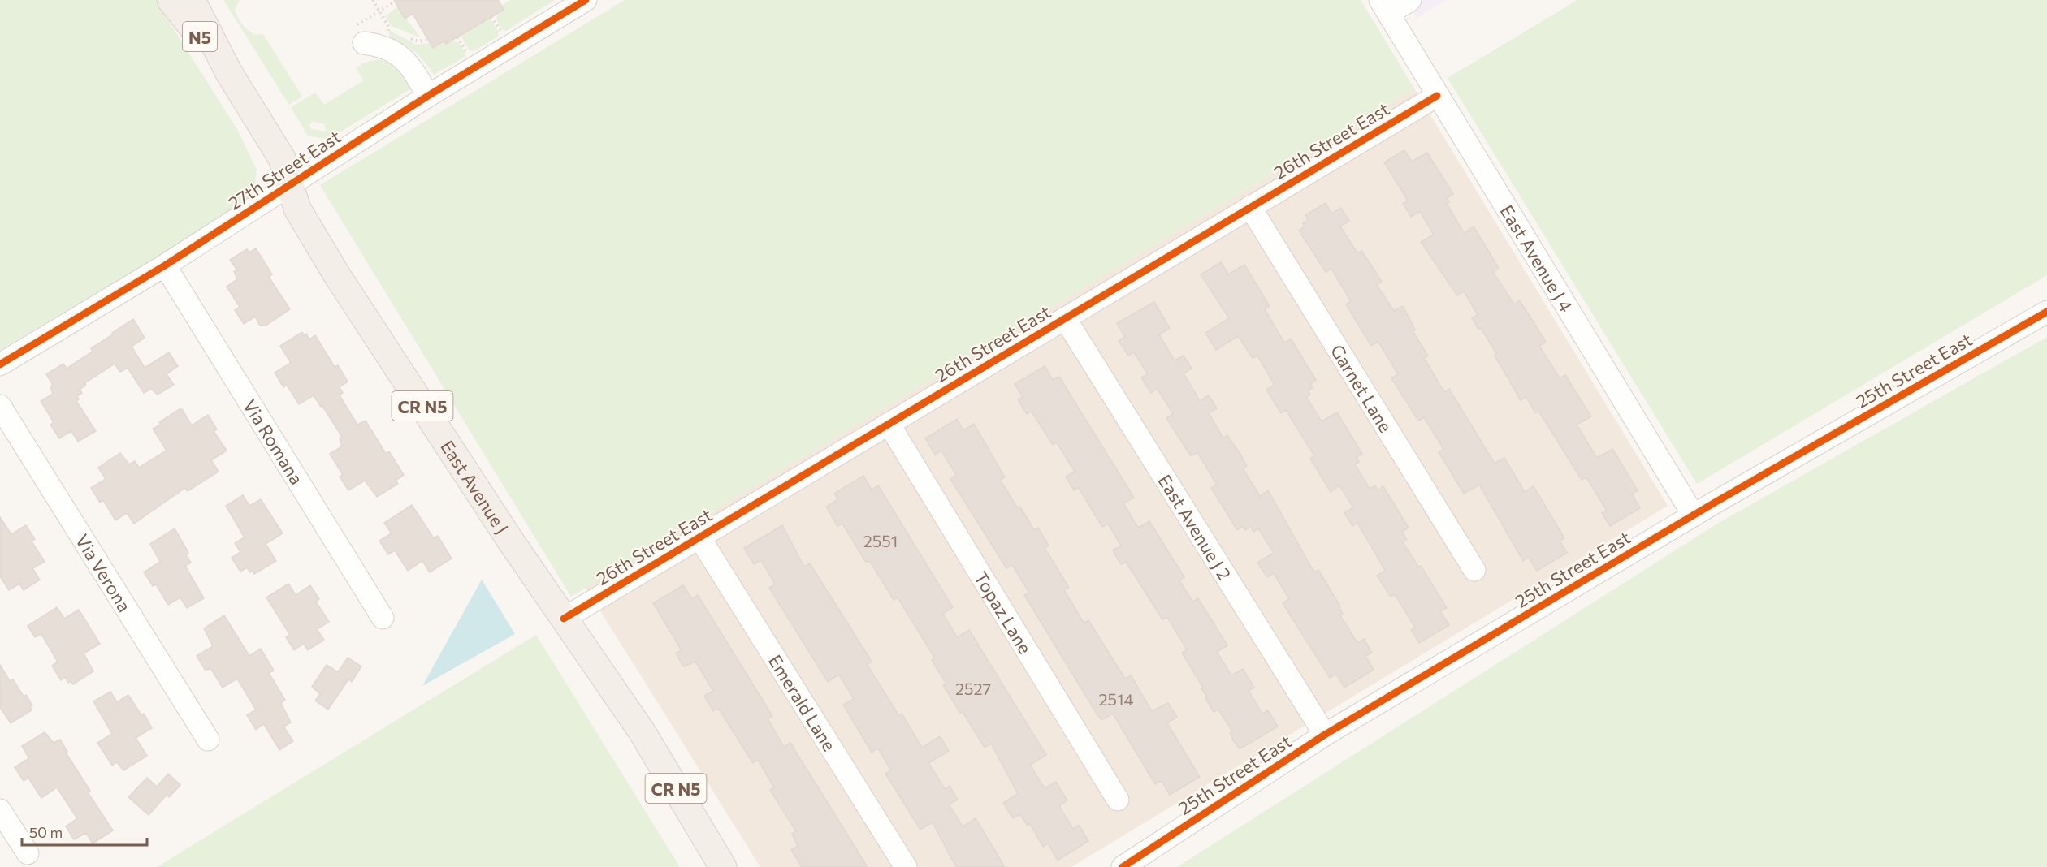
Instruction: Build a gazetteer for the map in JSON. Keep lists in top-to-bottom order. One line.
{"streets":{"main road":["N5","CR N5","East Avenue J"],"street":["26th Street East","27th Street East","East Avenue J 4","25th Street East","Garnet Lane","Via Romana","East Avenue J 2","Via Verona","Topaz Lane","Emerald Lane"]},"crossings":[["26th Street East","East Avenue J 4"],["26th Street East","Garnet Lane"],["26th Street East","East Avenue J"],["26th Street East","East Avenue J 2"],["26th Street East","Topaz Lane"],["26th Street East","Emerald Lane"],["27th Street East","Via Romana"],["27th Street East","East Avenue J"],["East Avenue J 4","25th Street East"],["25th Street East","East Avenue J 2"]],"house_numbers":["2551","2527","2514"],"scale_bar":"50 m"}
